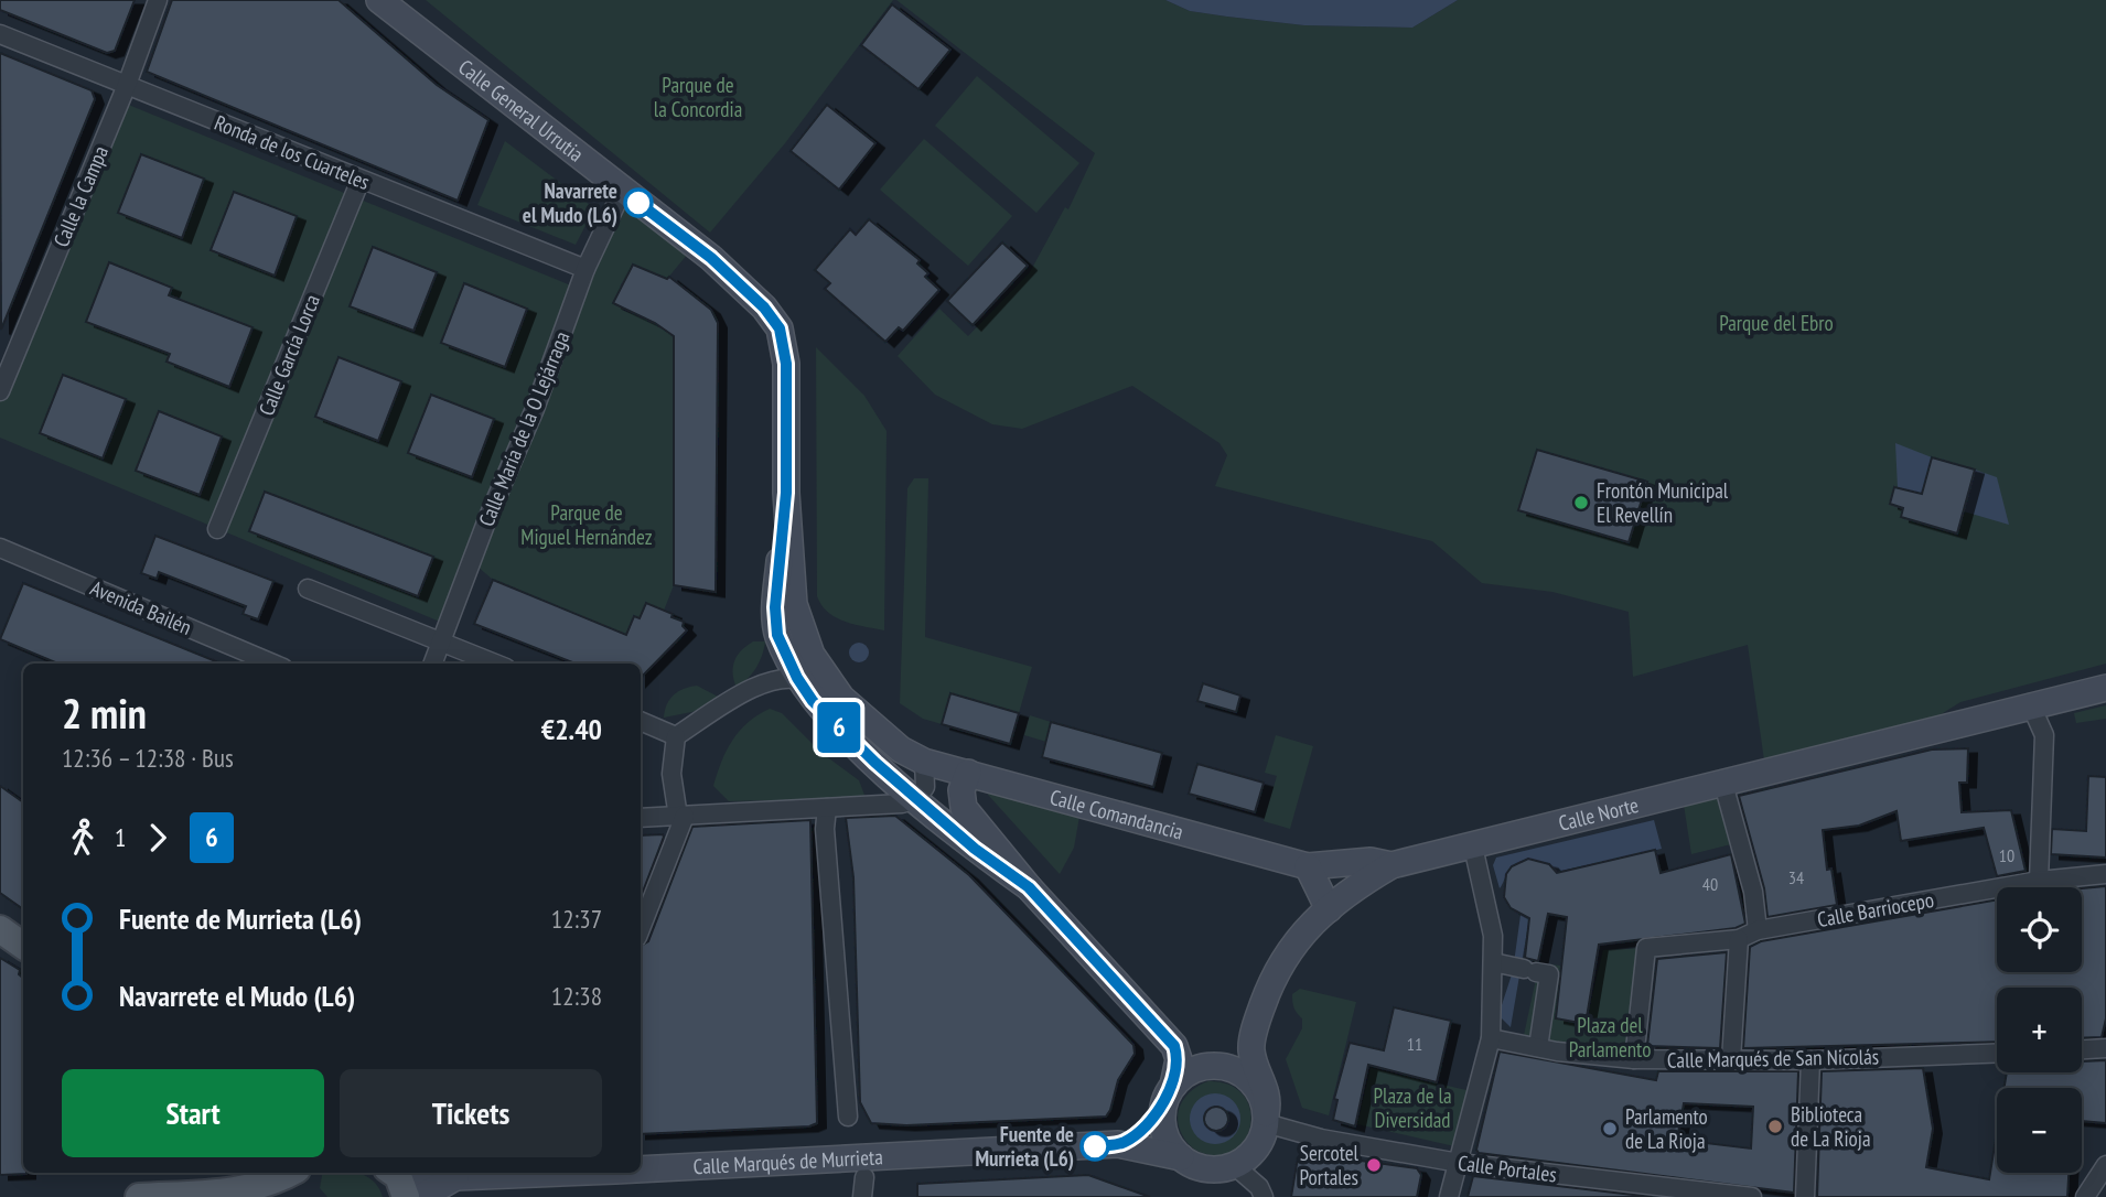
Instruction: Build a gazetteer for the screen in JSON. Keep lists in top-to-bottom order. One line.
{"streets":{"main road":["Calle General Urrutia","Calle Comandancia","Calle Norte","Calle Marqués de Murrieta"],"street":["Ronda de los Cuarteles","Calle la Campa","Calle García Lorca","Calle María de la O Lejárraga","Avenida Bailén","Calle Barriocepo","Calle Marqués de San Nicolás","Calle Portales"]},"crossings":[["Calle General Urrutia","Calle María de la O Lejárraga"],["Calle General Urrutia","Calle Comandancia"],["Ronda de los Cuarteles","Calle la Campa"],["Ronda de los Cuarteles","Calle García Lorca"],["Ronda de los Cuarteles","Calle María de la O Lejárraga"],["Calle Comandancia","Calle Norte"],["Calle Norte","Calle Marqués de Murrieta"],["Calle Norte","Calle Portales"],["Calle Barriocepo","Calle Marqués de San Nicolás"],["Calle Marqués de Murrieta","Calle Portales"]],"parks":["Parque de la Concordia","Parque del Ebro","Parque de Miguel Hernández","Plaza del Parlamento","Plaza de la Diversidad"],"places":["Navarrete el Mudo (L6)","Frontón Municipal El Revellín","Biblioteca de La Rioja","Parlamento de La Rioja","Fuente de Murrieta (L6)","Sercotel Portales"],"lines":["bus line 6"],"house_numbers":["10","34","40","11"],"page":{"on_map":"6","heading":["2 min","12:36 – 12:38 · Bus","€2.40"],"legs":["1","6"],"list":[{"name":"Fuente de Murrieta (L6)","value":"12:37"},{"name":"Navarrete el Mudo (L6)","value":"12:38"}],"map_buttons":["+","−"],"buttons":["Start","Tickets"]}}
